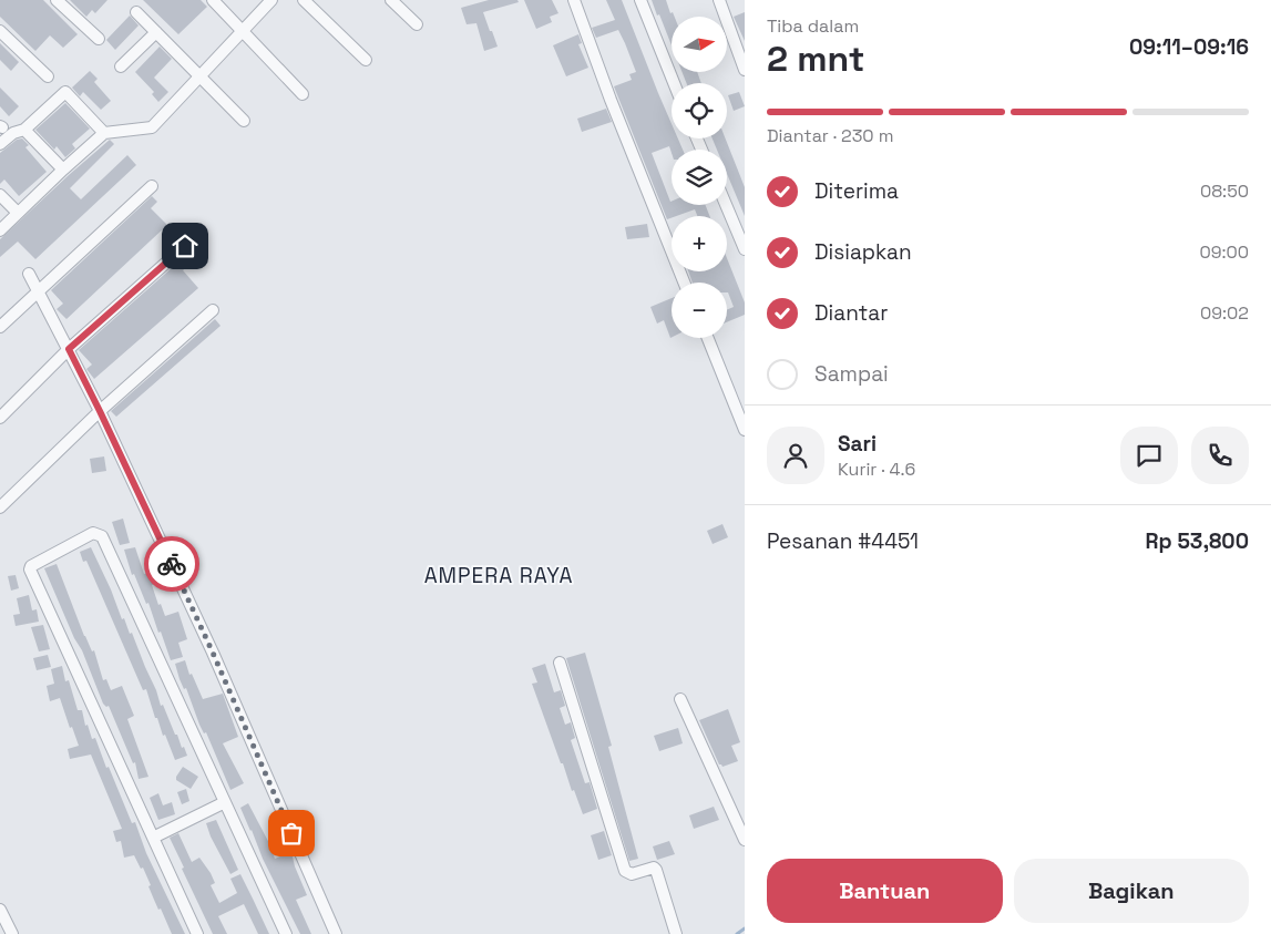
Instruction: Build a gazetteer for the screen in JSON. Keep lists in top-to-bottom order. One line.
{"districts":["AMPERA RAYA"],"north":"right","page":{"heading":["2 mnt","Tiba dalam","09:11–09:16"],"panel":["Sari","Kurir · 4.6","Pesanan #4451","Rp 53,800"],"map_buttons":["+","−"],"bar":"Diantar · 230 m","list":[["Diterima","08:50"],["Disiapkan","09:00"],["Diantar","09:02"],"Sampai"],"buttons":["Bantuan","Bagikan"]}}
